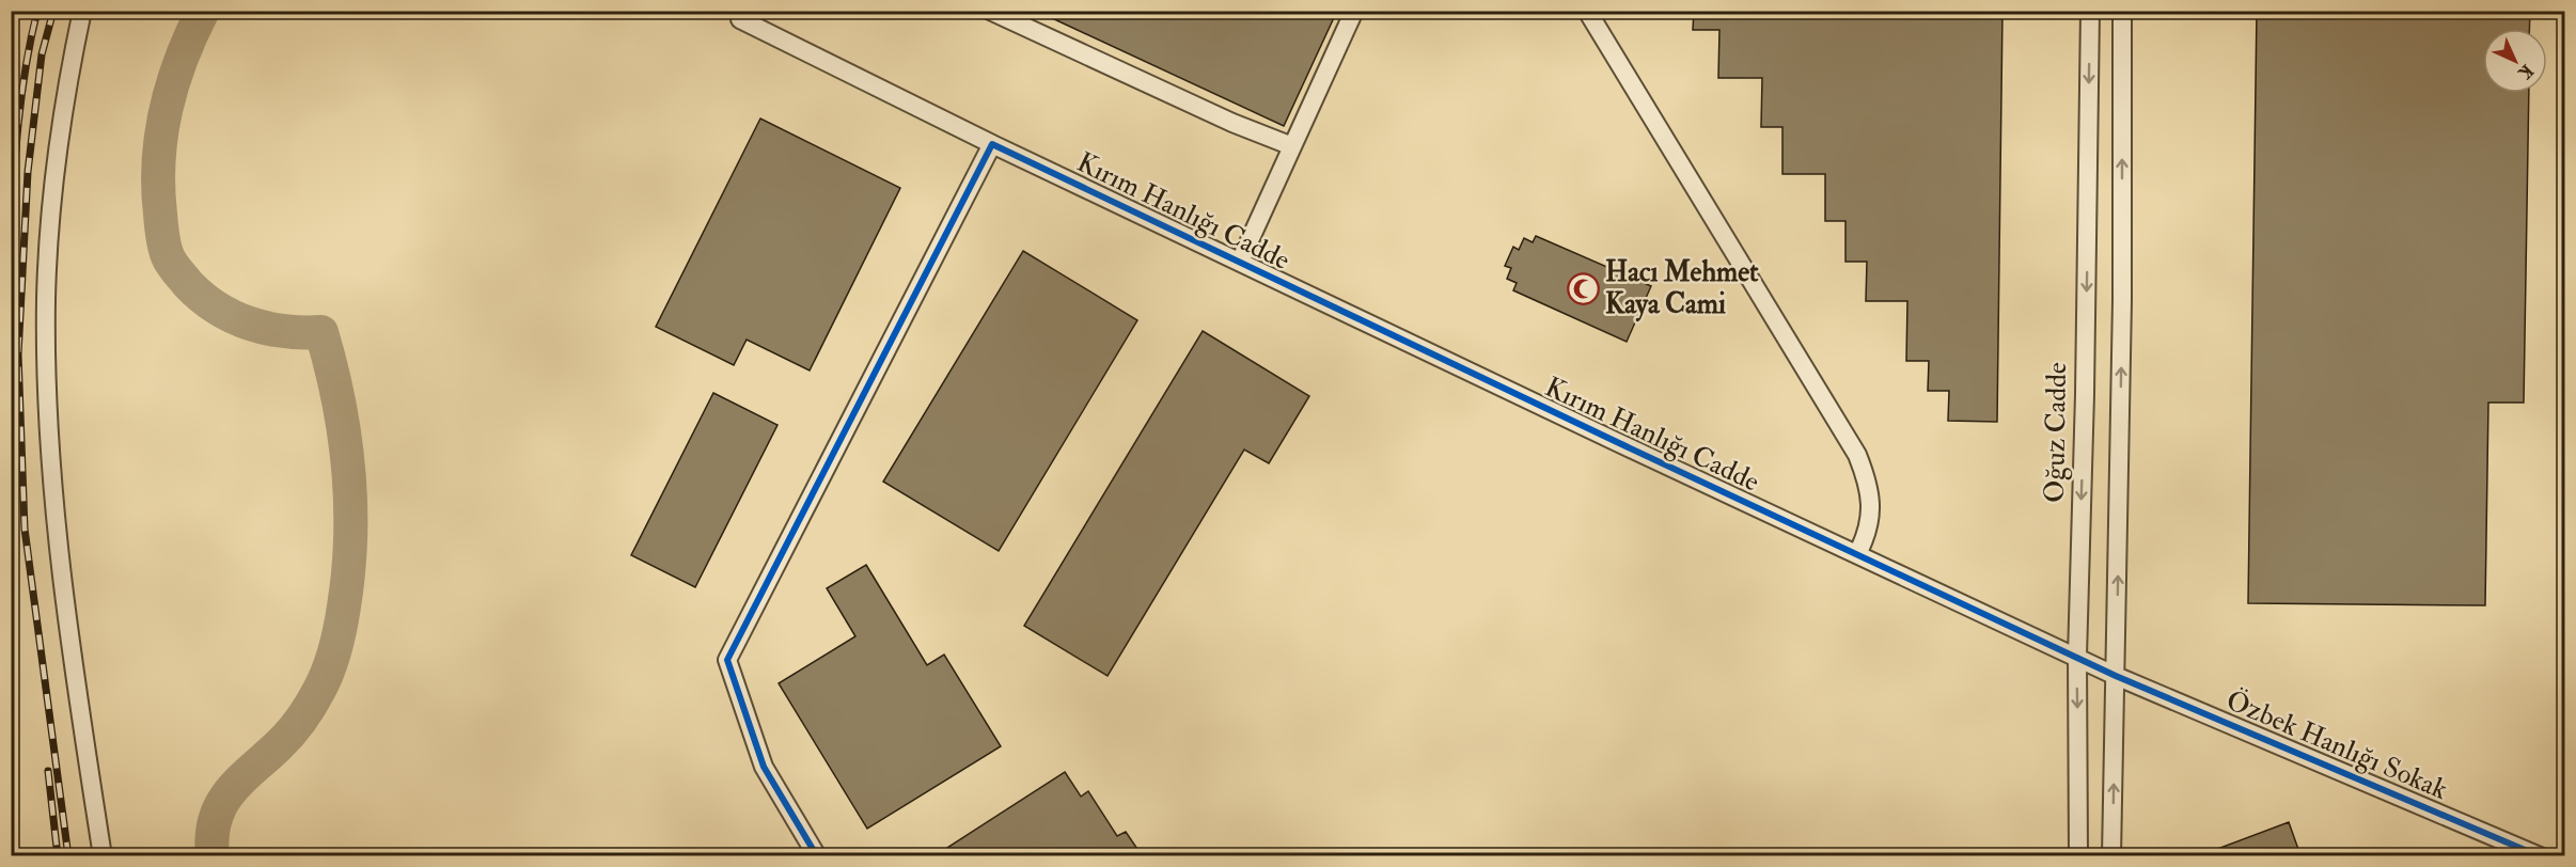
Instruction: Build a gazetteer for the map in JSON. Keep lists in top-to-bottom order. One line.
{"streets":{"street":["Kırım Hanlığı Cadde","Oğuz Cadde","Özbek Hanlığı Sokak"]},"crossings":[["Kırım Hanlığı Cadde","Oğuz Cadde"],["Kırım Hanlığı Cadde","Özbek Hanlığı Sokak"],["Oğuz Cadde","Özbek Hanlığı Sokak"]],"places":{"mosque":["Hacı Mehmet Kaya Cami"]},"north":"bottom right"}
